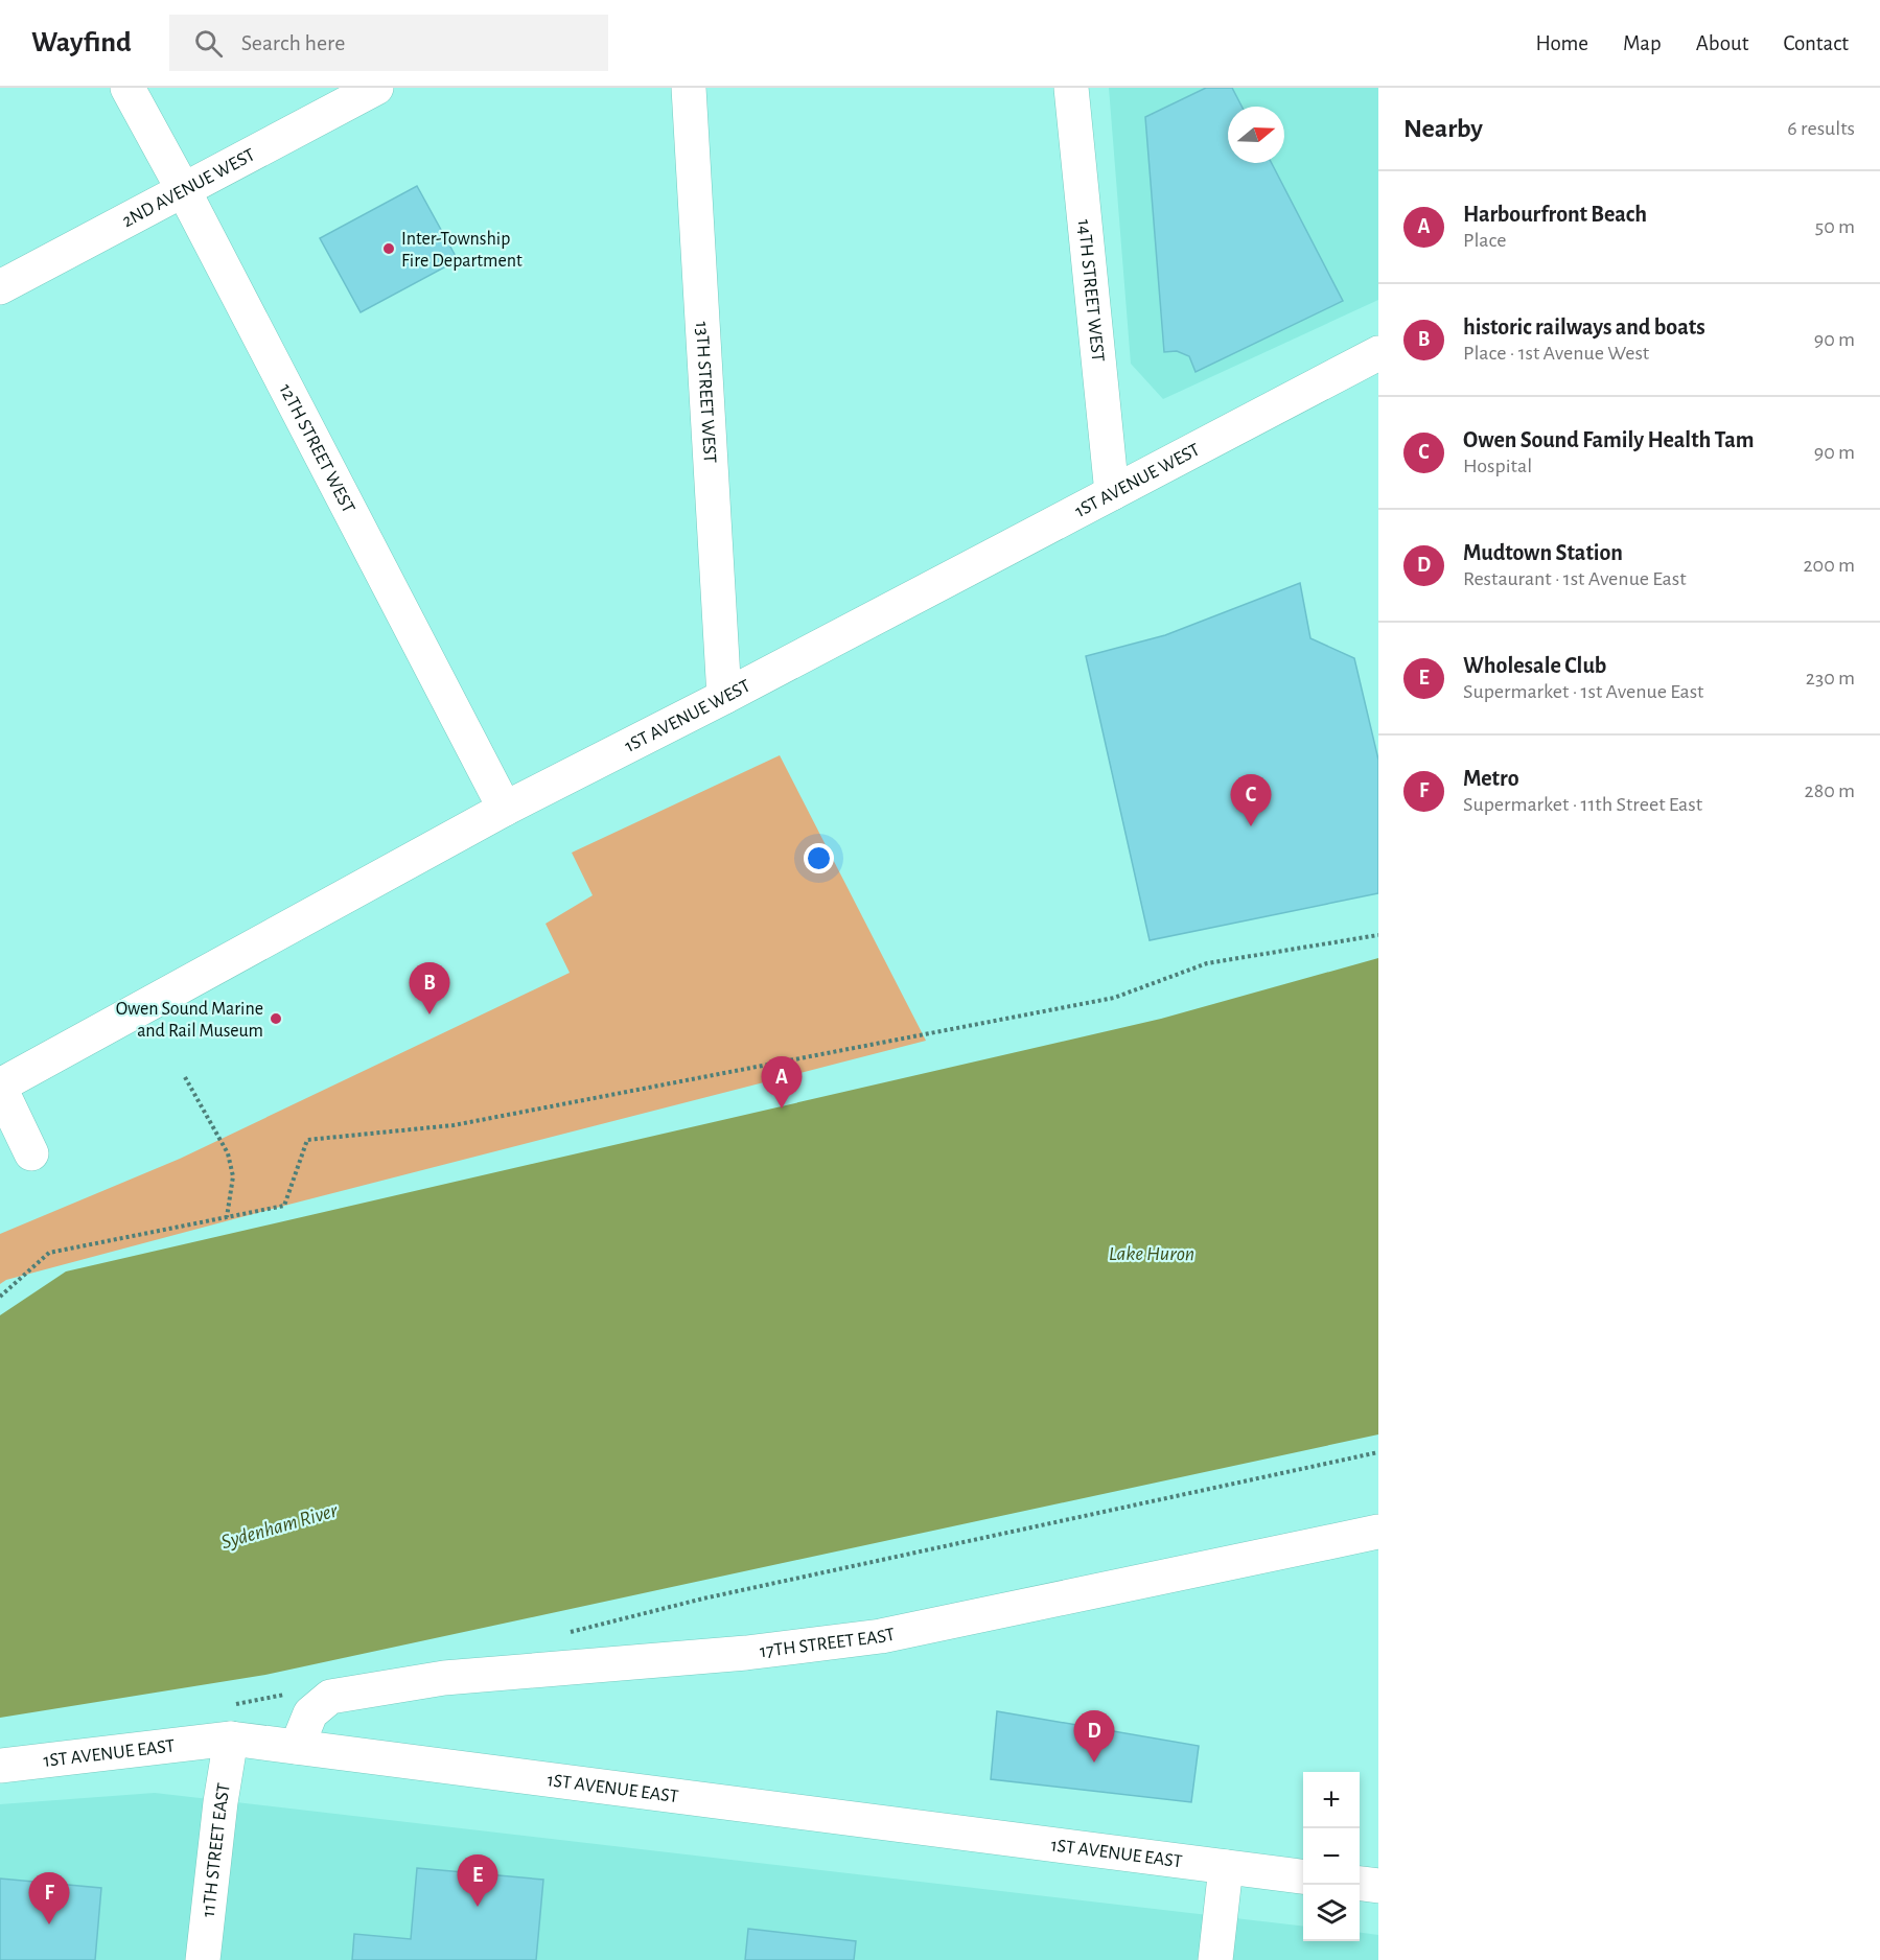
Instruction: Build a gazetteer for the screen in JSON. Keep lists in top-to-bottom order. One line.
{"streets":{"street":["2ND AVENUE WEST","14TH STREET WEST","13TH STREET WEST","12TH STREET WEST","1ST AVENUE WEST","17TH STREET EAST","1ST AVENUE EAST","11TH STREET EAST"]},"crossings":[["2ND AVENUE WEST","12TH STREET WEST"],["14TH STREET WEST","1ST AVENUE WEST"],["13TH STREET WEST","1ST AVENUE WEST"],["12TH STREET WEST","1ST AVENUE WEST"],["17TH STREET EAST","1ST AVENUE EAST"],["1ST AVENUE EAST","11TH STREET EAST"]],"water":["Lake Huron","Sydenham River"],"places":["Inter-Township Fire Department","Owen Sound Marine and Rail Museum"],"north":"right","page":{"header":"Wayfind","search":"Search here","nav":["Home","Map","About","Contact"],"heading":["Nearby","6 results"],"list":[{"mark":"A","name":"Harbourfront Beach","note":"Place","value":"50 m"},{"mark":"B","name":"historic railways and boats","note":"Place · 1st Avenue West","value":"90 m"},{"mark":"C","name":"Owen Sound Family Health Tam","note":"Hospital","value":"90 m"},{"mark":"D","name":"Mudtown Station","note":"Restaurant · 1st Avenue East","value":"200 m"},{"mark":"E","name":"Wholesale Club","note":"Supermarket · 1st Avenue East","value":"230 m"},{"mark":"F","name":"Metro","note":"Supermarket · 11th Street East","value":"280 m"}],"pins":["C","B","A","D","E","F"],"map_buttons":["+","−"]}}
